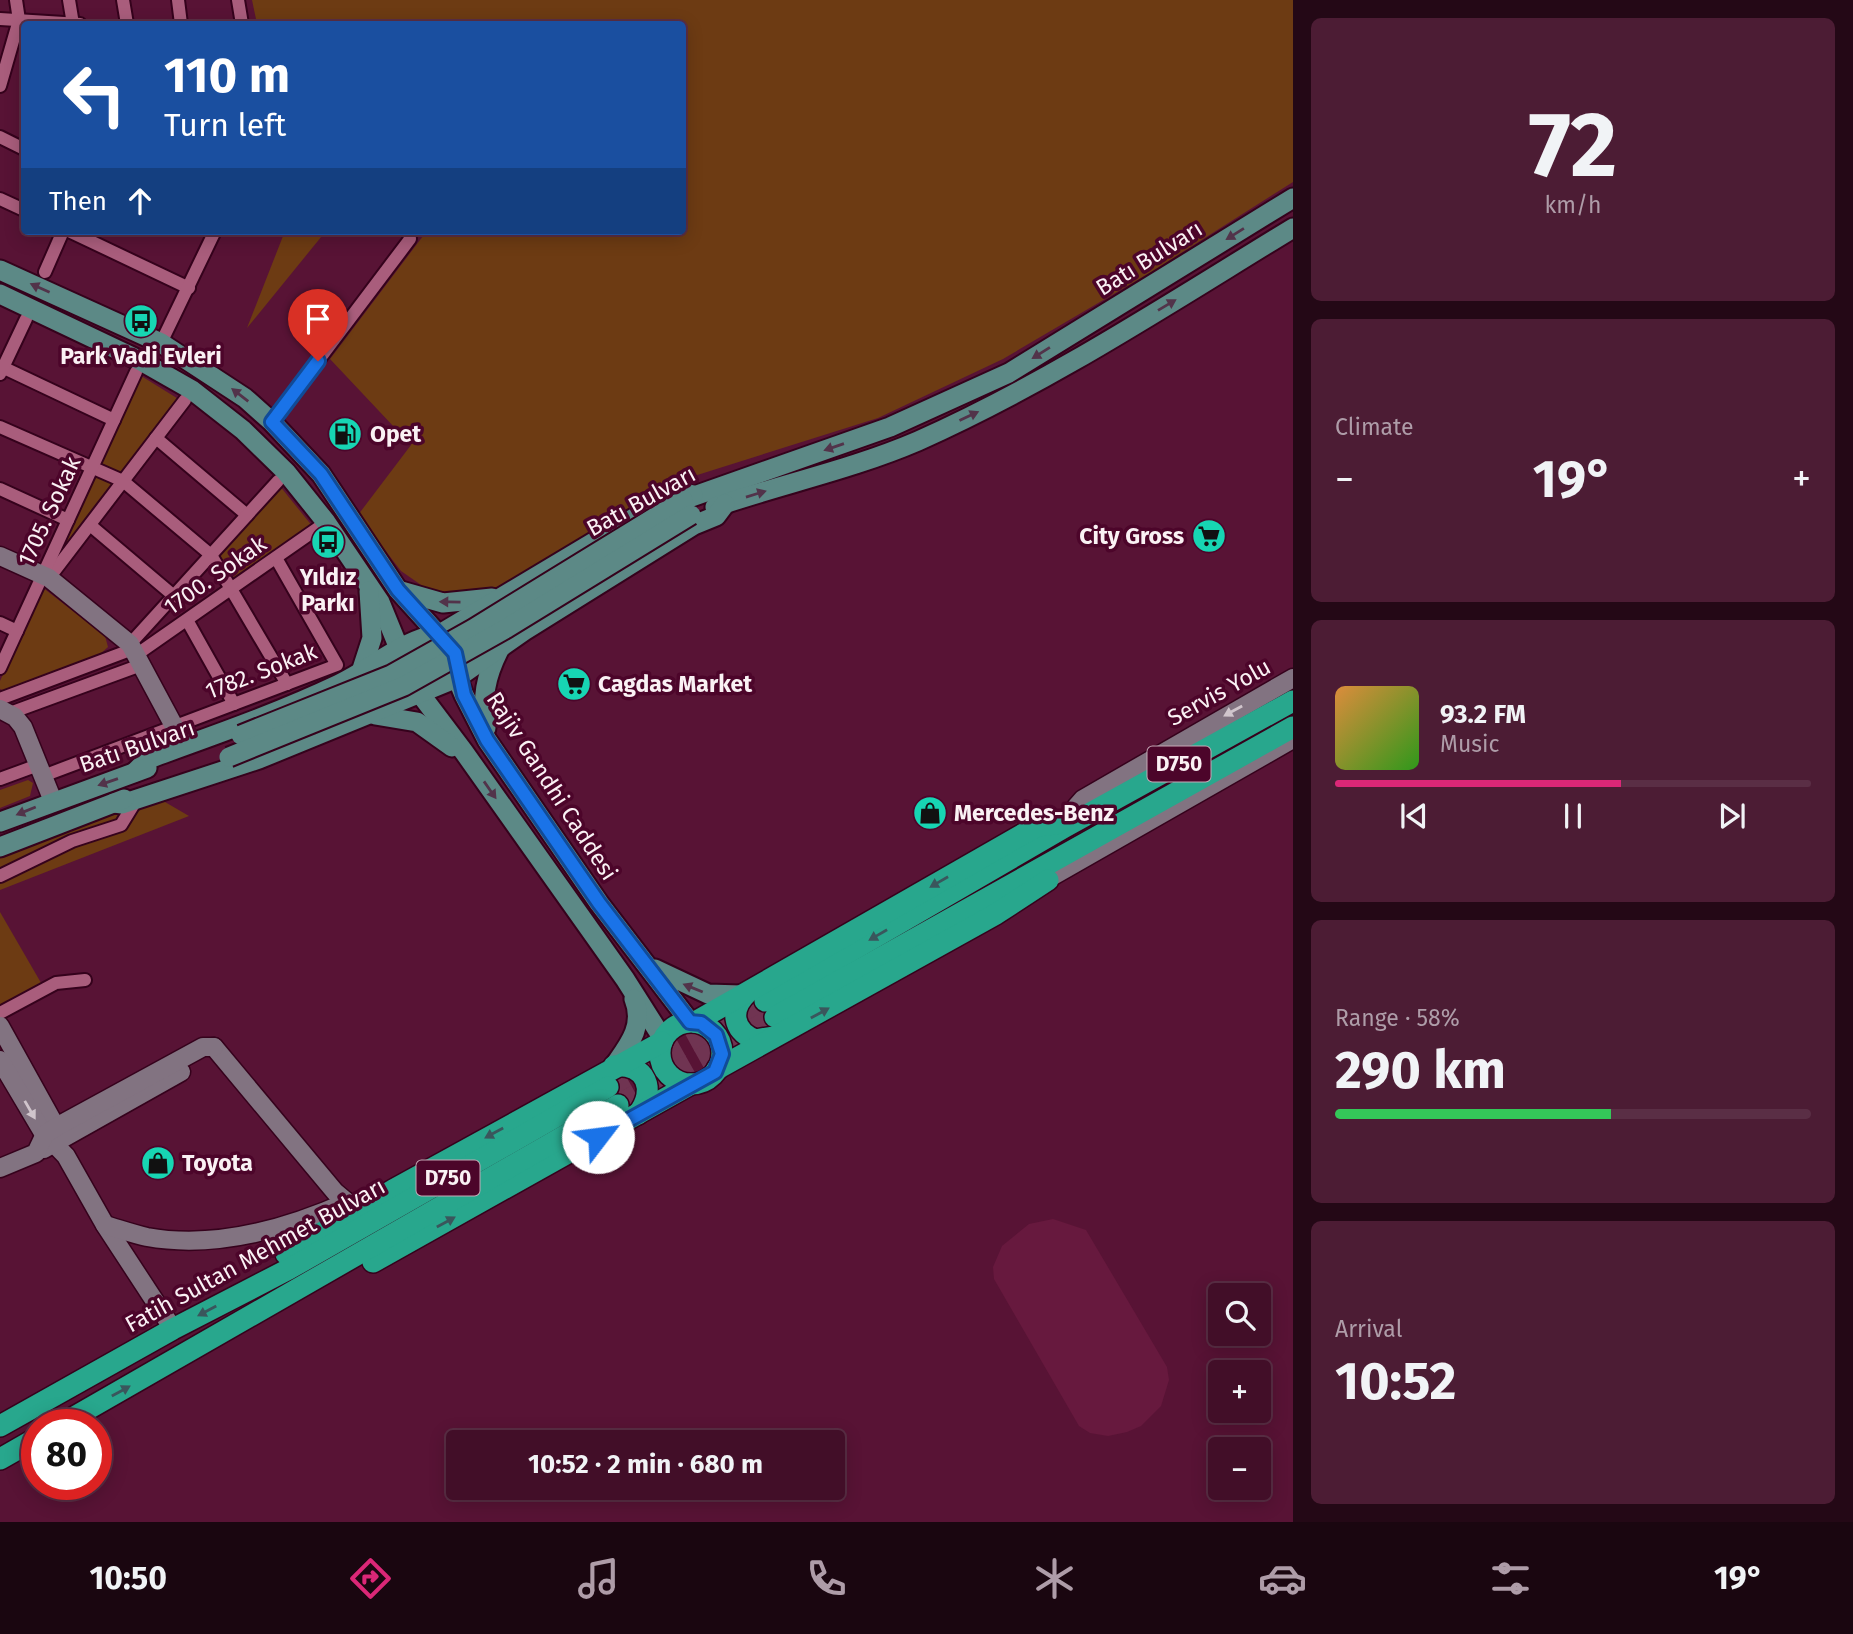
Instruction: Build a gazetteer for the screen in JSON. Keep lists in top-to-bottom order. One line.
{"streets":{"highway":["D750","Fatih Sultan Mehmet Bulvarı"],"main road":["Batı Bulvarı","Rajiv Gandhi Caddesi"],"street":["1705. Sokak","1700. Sokak","1782. Sokak","Servis Yolu"]},"crossings":[["1700. Sokak","1782. Sokak"]],"places":{"bus stop":["Park Vadi Evleri","Yıldız Parkı"],"fuel station":["Opet"],"supermarket":["City Gross","Cagdas Market"],"shop":["Mercedes-Benz","Toyota"]},"page":{"tile":[["72","km/h"],"Climate",["Range · 58%","290 km"],["Arrival","10:52"]],"turn":["110 m","Turn left"],"then":"Then","heat":["−","19°","+"],"song":["93.2 FM","Music"],"map_buttons":["+","−"],"limit":"80","trip":"10:52 · 2 min · 680 m","tabs":["10:50","19°"]}}
